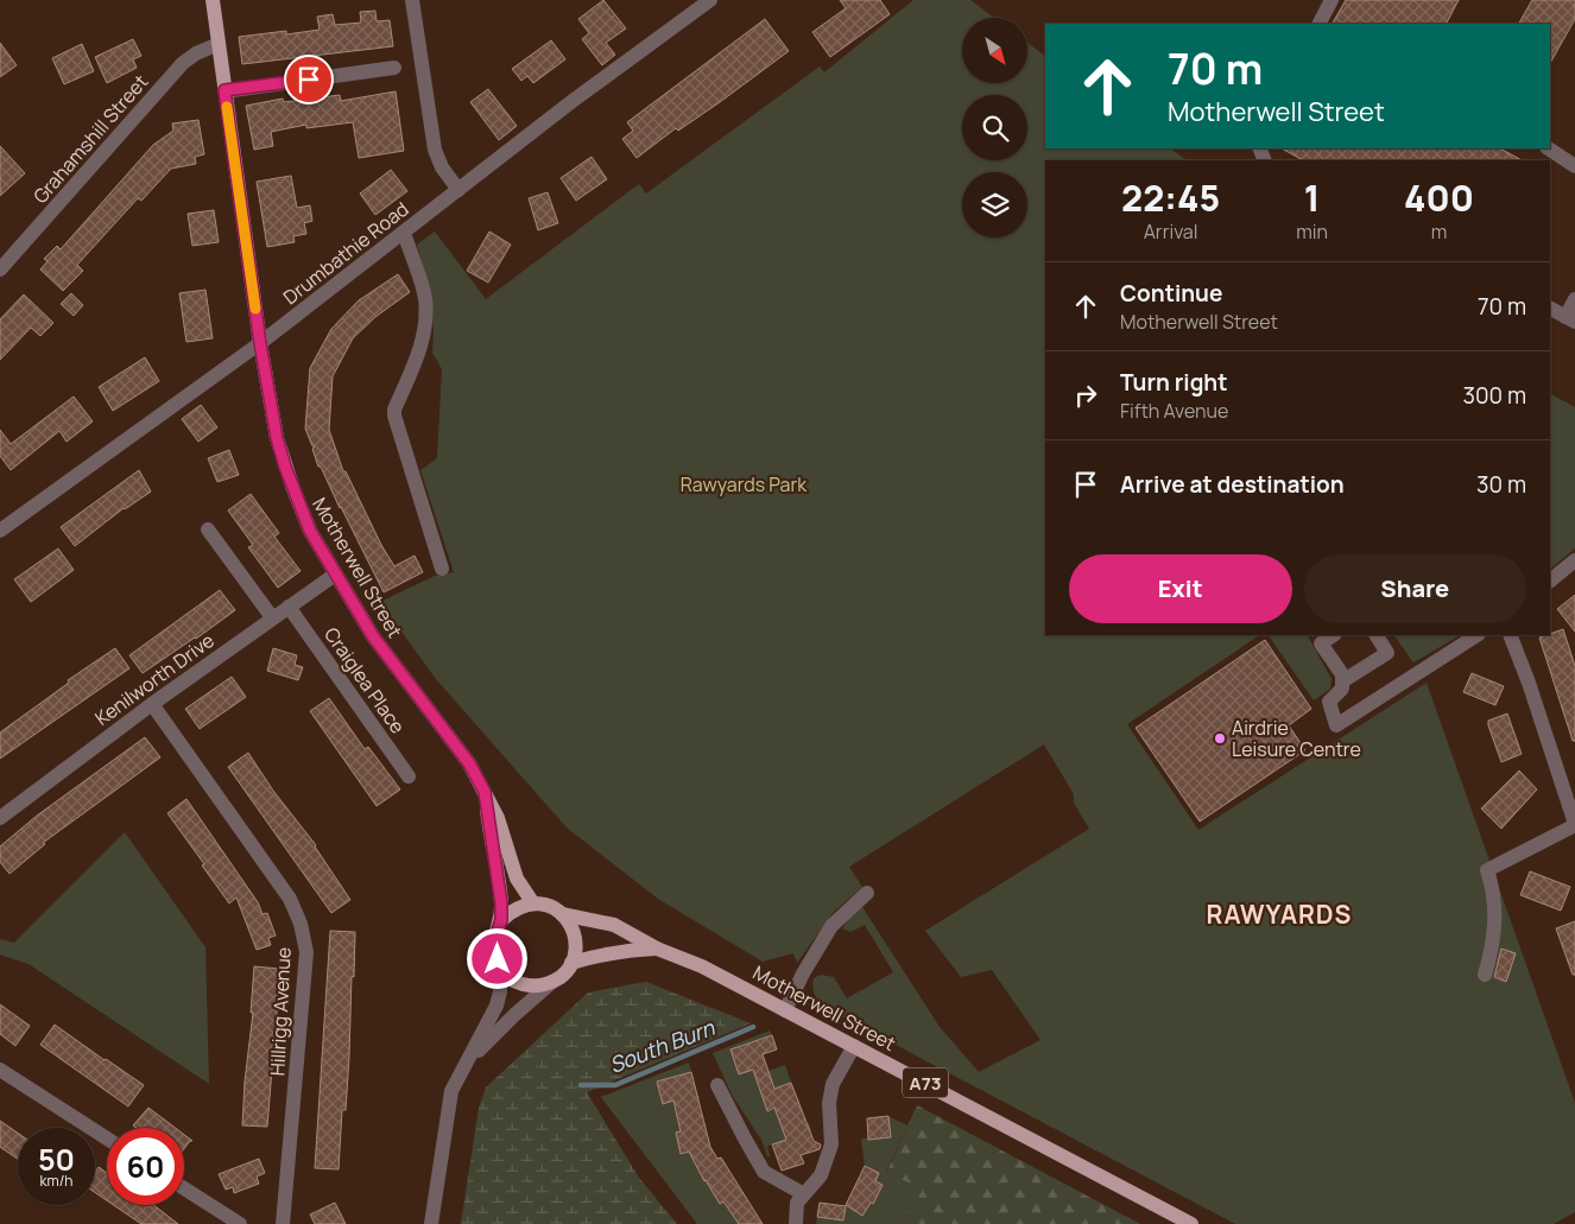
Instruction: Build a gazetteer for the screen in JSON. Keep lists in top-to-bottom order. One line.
{"streets":{"main road":["Motherwell Street","A73"],"street":["Grahamshill Street","Drumbathie Road","Kenilworth Drive","Craiglea Place","Hillrigg Avenue"]},"crossings":[["Grahamshill Street","Motherwell Street"],["Drumbathie Road","Motherwell Street"],["Motherwell Street","Kenilworth Drive"],["Motherwell Street","A73"],["Kenilworth Drive","Craiglea Place"],["Kenilworth Drive","Hillrigg Avenue"]],"districts":["RAWYARDS"],"water":["South Burn"],"parks":["Rawyards Park"],"places":["Airdrie Leisure Centre"],"north":"bottom right","page":{"turn":["70 m","Motherwell Street"],"eta":["22:45","Arrival","1","min","400","m"],"list":[{"name":"Continue","note":"Motherwell Street","value":"70 m"},{"name":"Turn right","note":"Fifth Avenue","value":"300 m"},{"name":"Arrive at destination","value":"30 m"}],"buttons":["Exit","Share"],"speed":"50 km/h","limit":"60"}}
